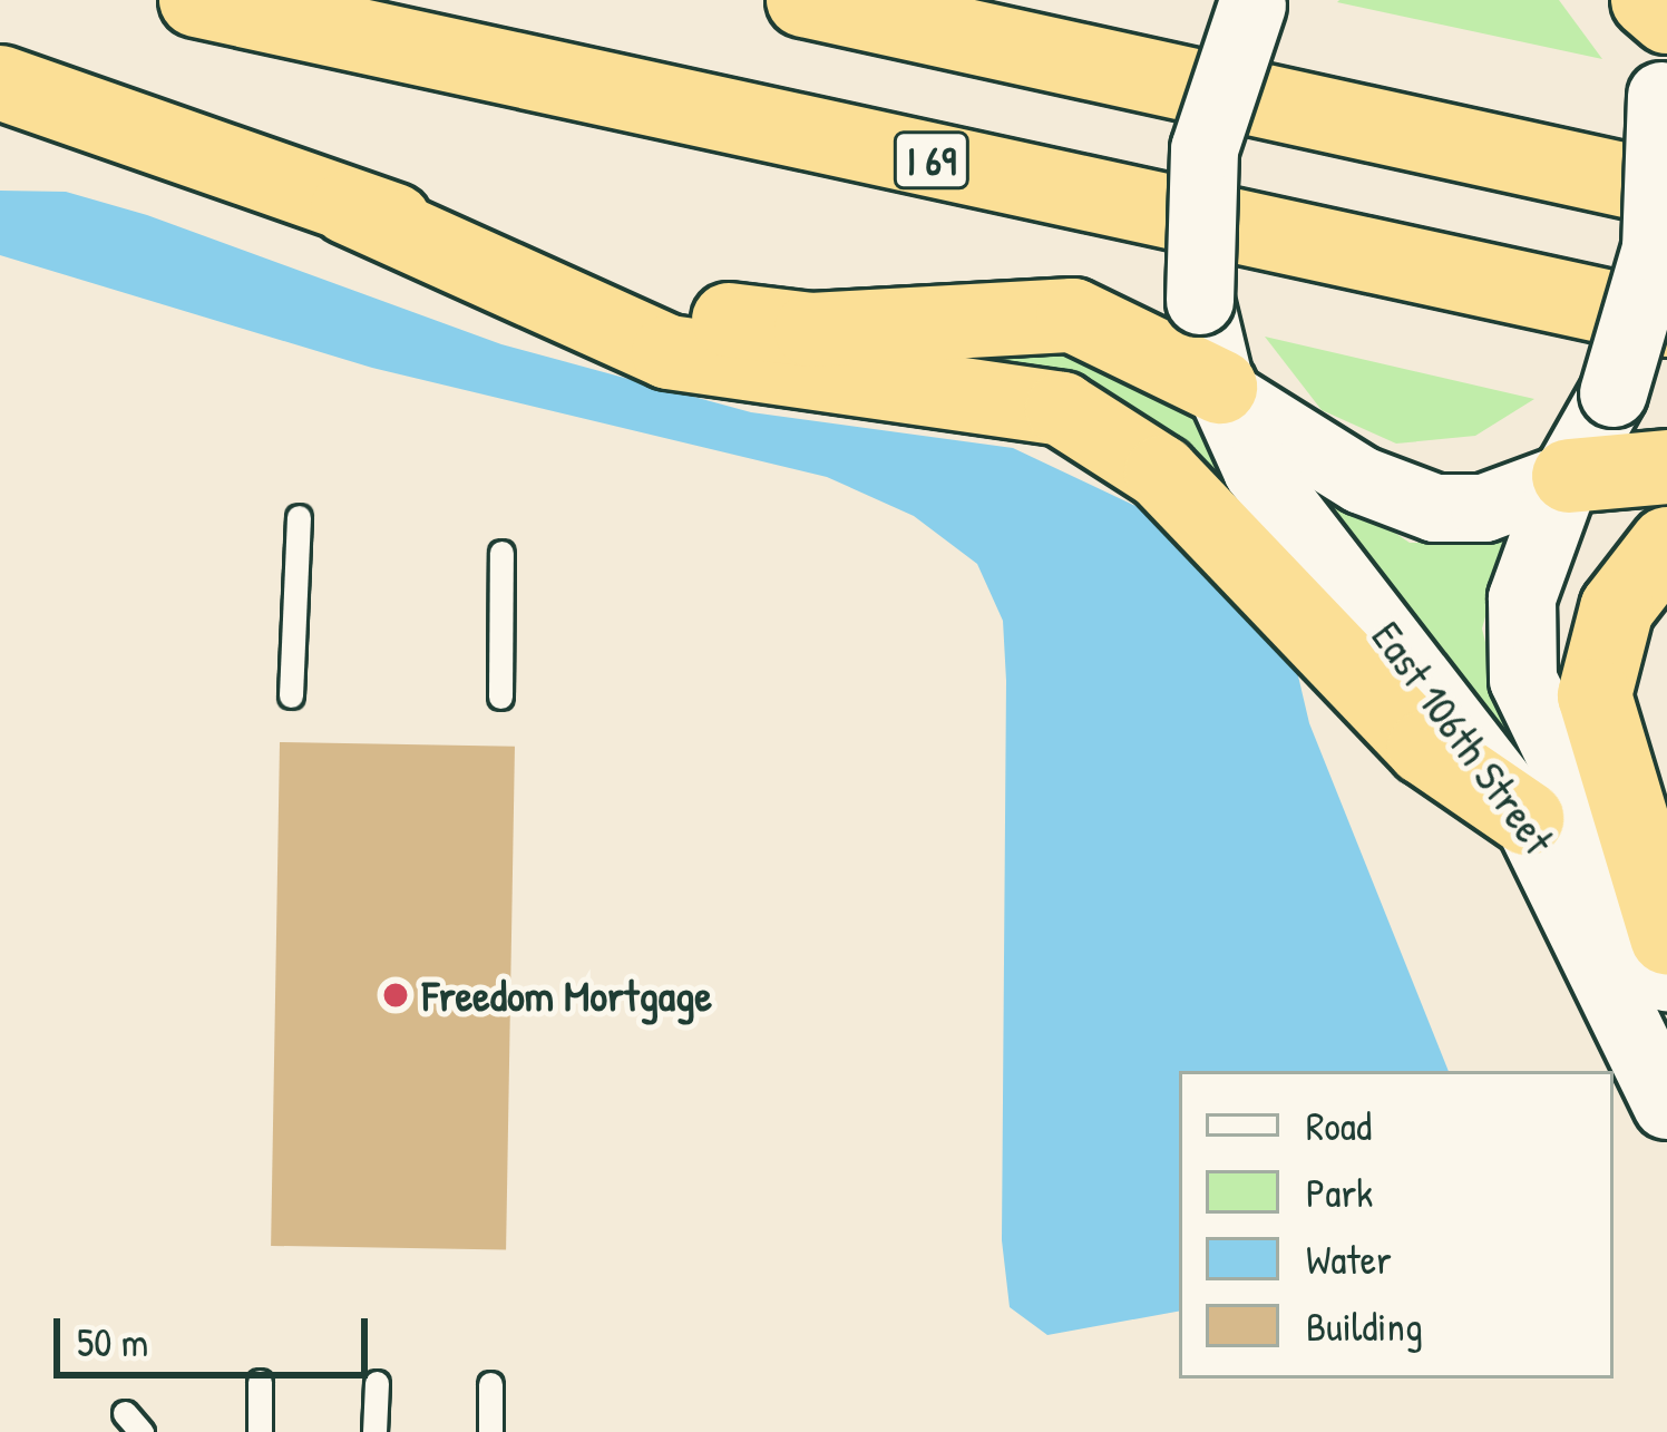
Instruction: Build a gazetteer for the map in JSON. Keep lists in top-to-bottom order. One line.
{"streets":{"highway":["I 69"],"main road":["East 106th Street"]},"places":["Freedom Mortgage"],"legend":["Road","Park","Water","Building"],"scale_bar":"50 m"}
